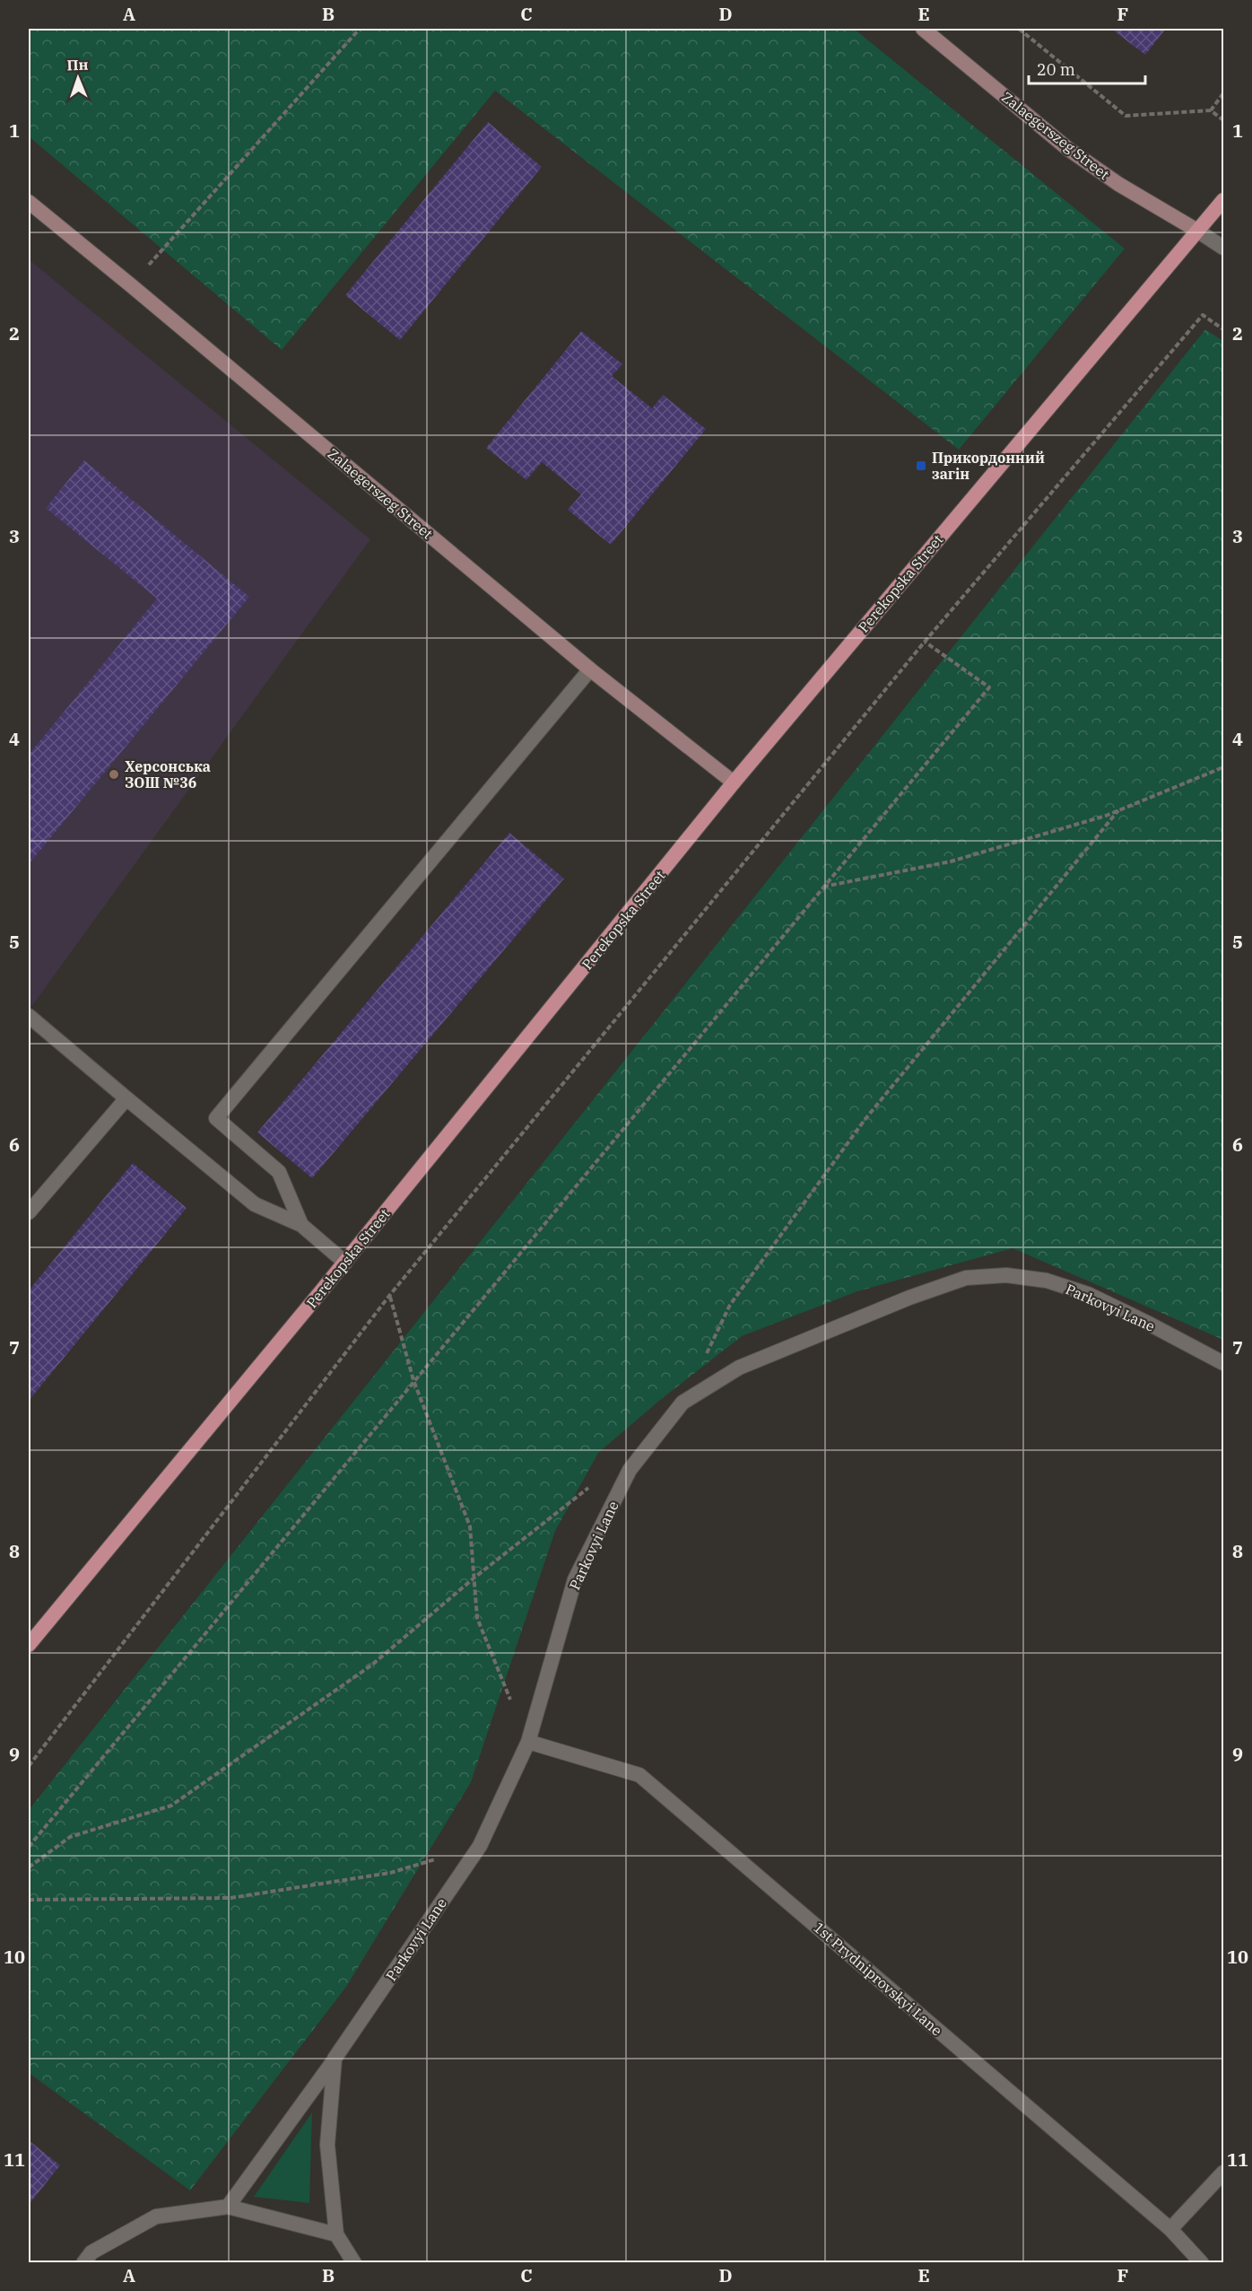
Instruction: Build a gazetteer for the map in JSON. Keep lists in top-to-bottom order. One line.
{"streets":{"main road":["Zalaegerszeg Street","Perekopska Street"],"street":["Parkovyi Lane","1st Prydniprovskyi Lane"]},"crossings":[["Zalaegerszeg Street","Perekopska Street"],["Parkovyi Lane","1st Prydniprovskyi Lane"]],"places":{"transit":["Прикордонний загін"],"other":["Херсонська ЗОШ №36"]},"scale_bar":"20 m","north":"top","grid":{"columns":["A","B","C","D","E","F"],"rows":["1","2","3","4","5","6","7","8","9","10","11"]}}
